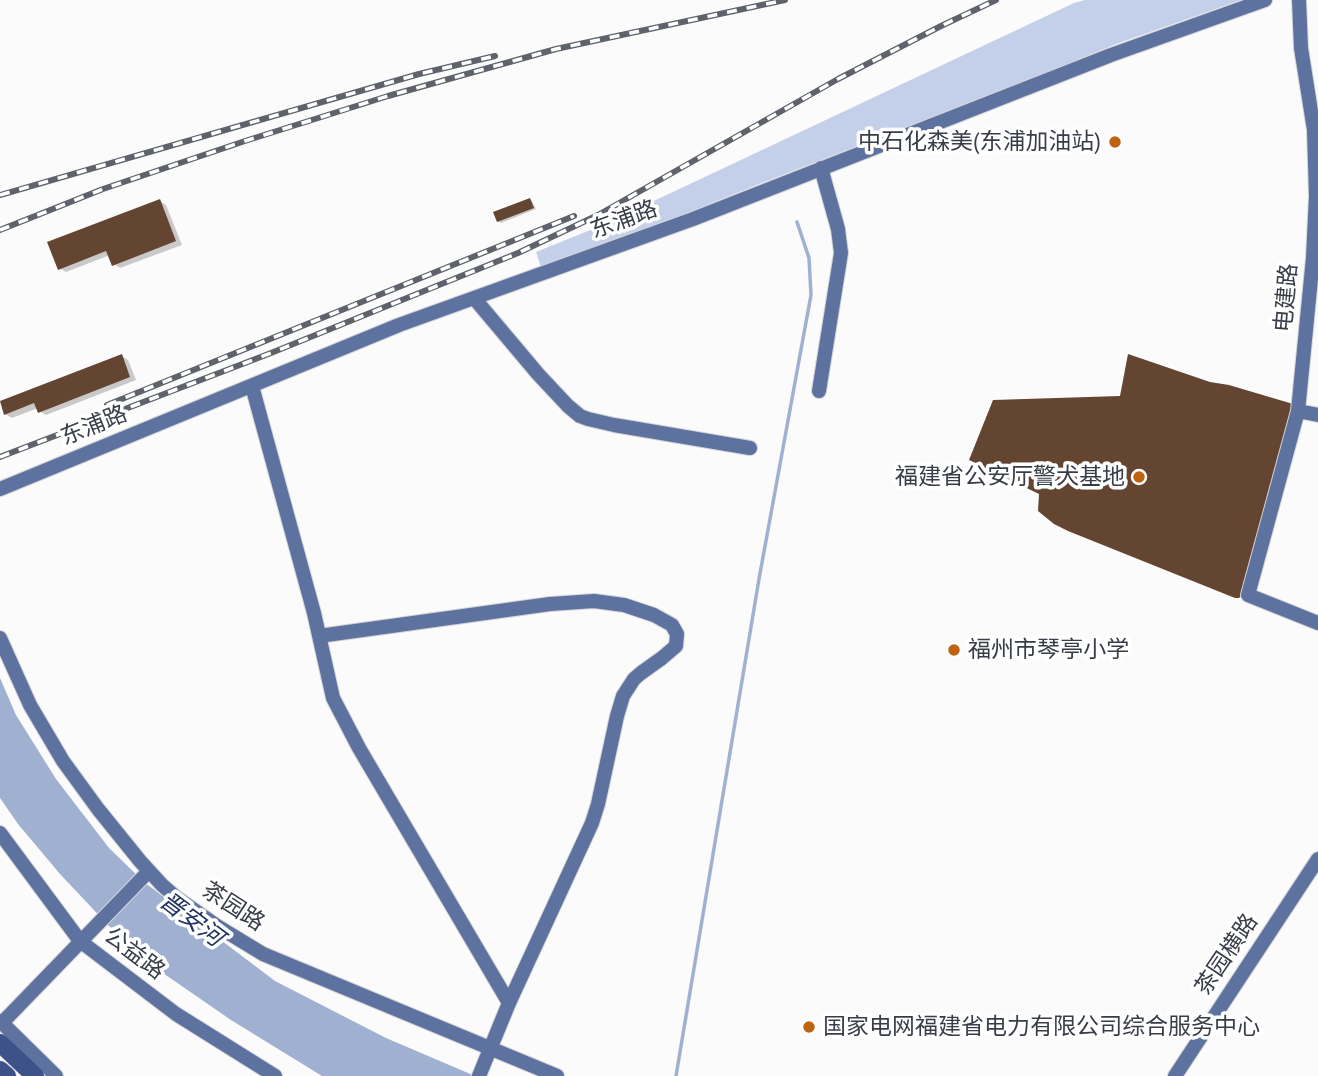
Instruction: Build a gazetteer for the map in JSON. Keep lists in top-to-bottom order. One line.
{"streets":{"street":["东浦路","电建路","茶园路","公益路","茶园横路"]},"water":["晋安河"],"places":["中石化森美(东浦加油站)","福建省公安厅警犬基地","福州市琴亭小学","国家电网福建省电力有限公司综合服务中心"]}
